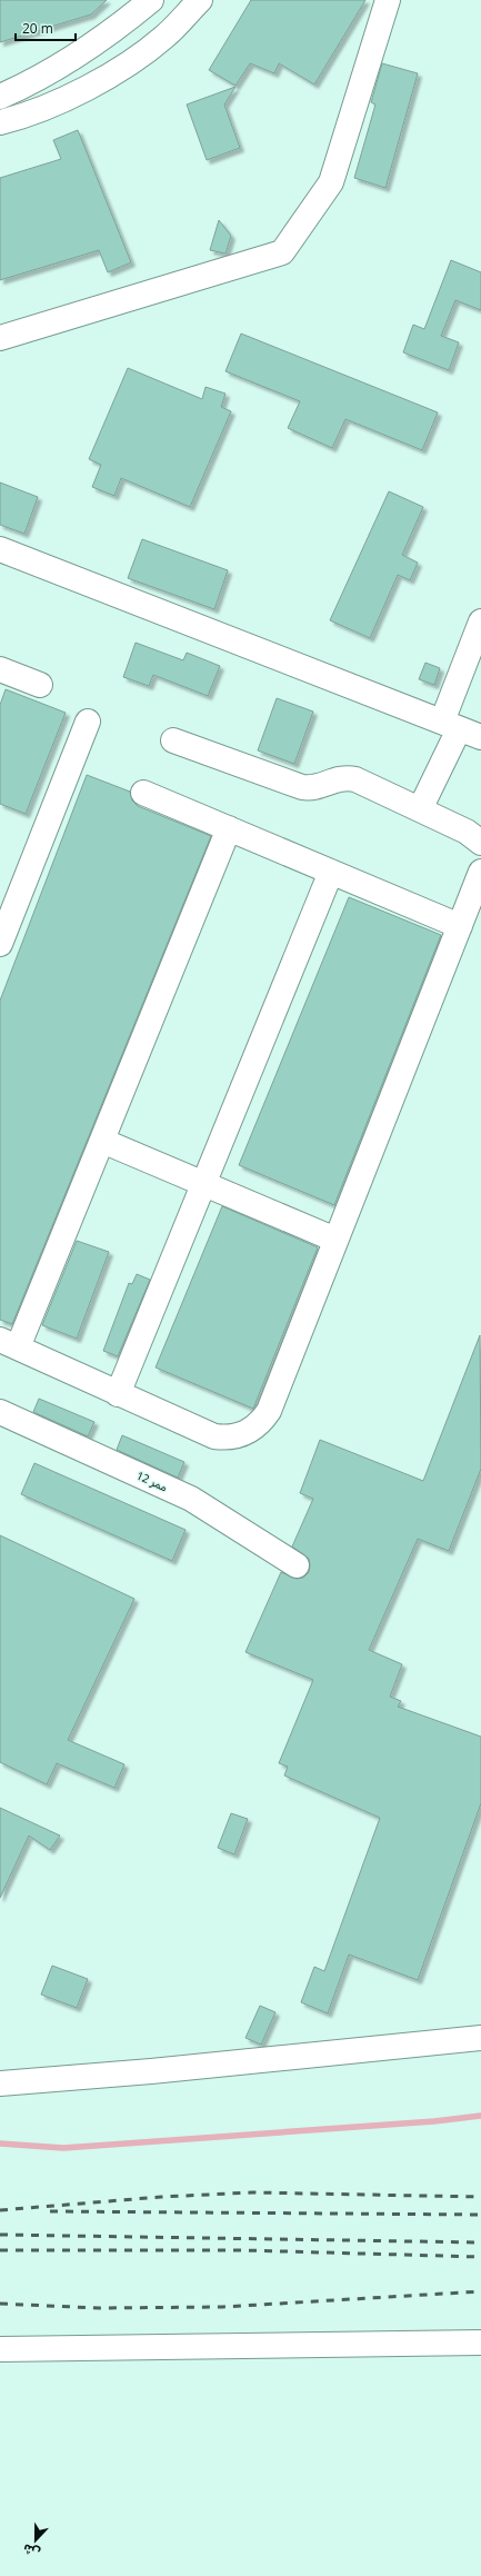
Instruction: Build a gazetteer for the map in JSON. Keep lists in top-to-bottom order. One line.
{"streets":{"main road":["ممر 12"]},"scale_bar":"20 m","north":"bottom"}
